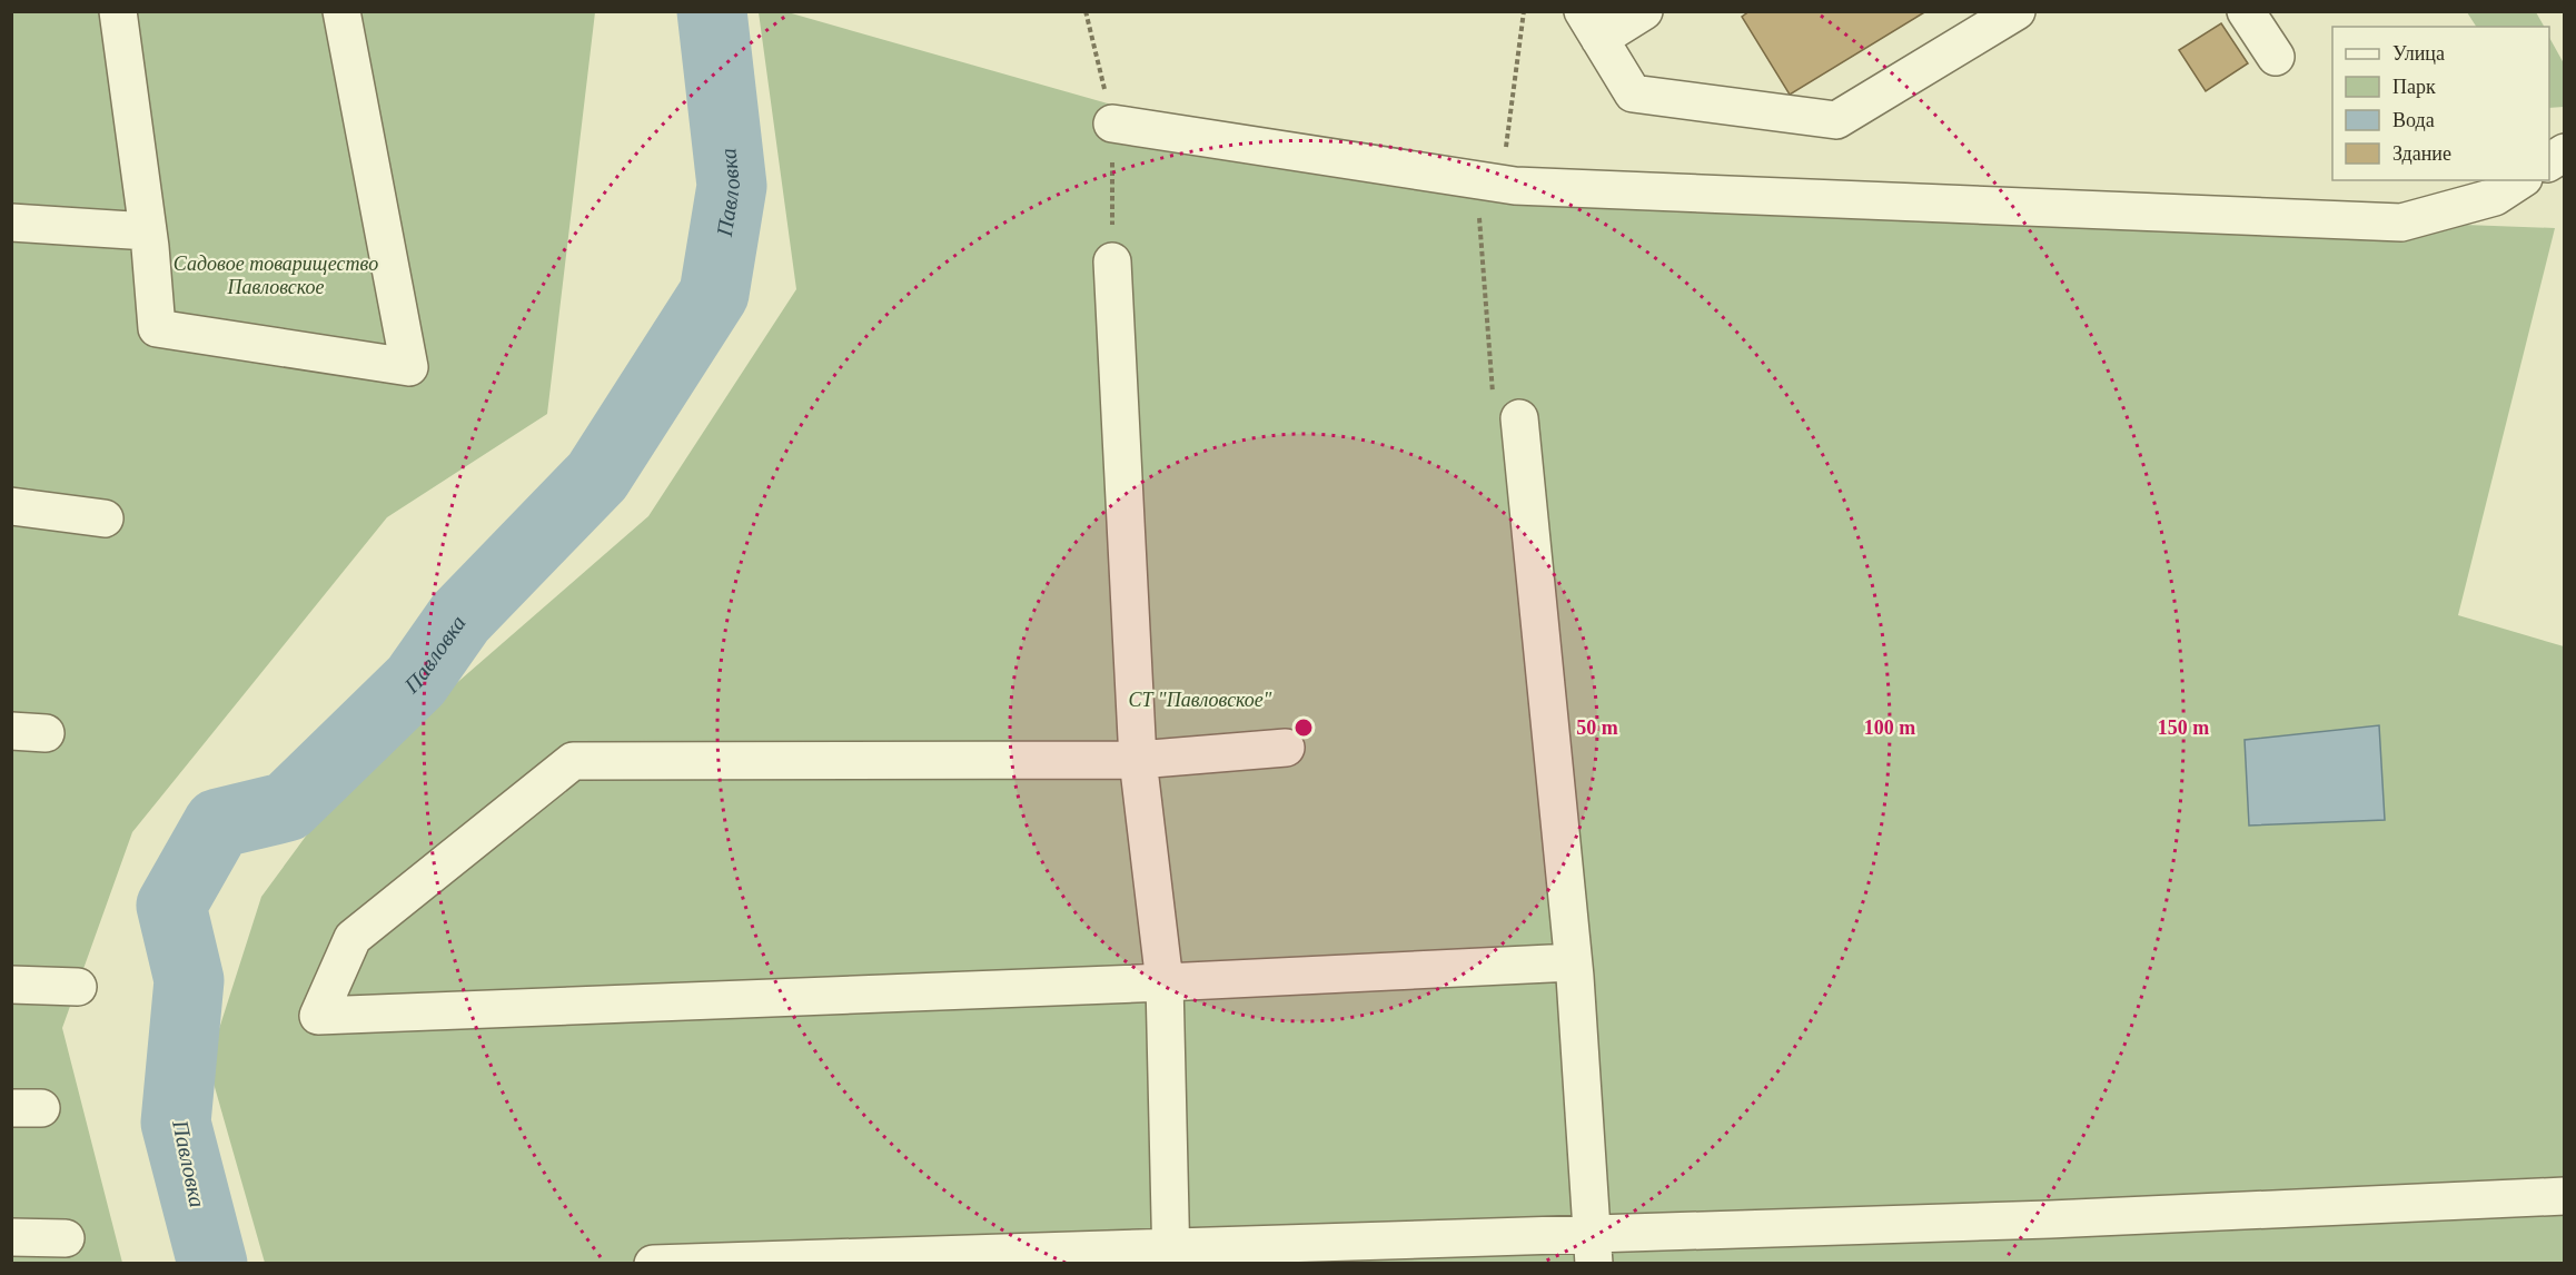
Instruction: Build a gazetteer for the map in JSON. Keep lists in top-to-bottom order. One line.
{"water":["Павловка"],"parks":["Садовое товарищество Павловское","СТ \"Павловское\""],"legend":["Улица","Парк","Вода","Здание"],"rings":["50 m","100 m","150 m"]}
